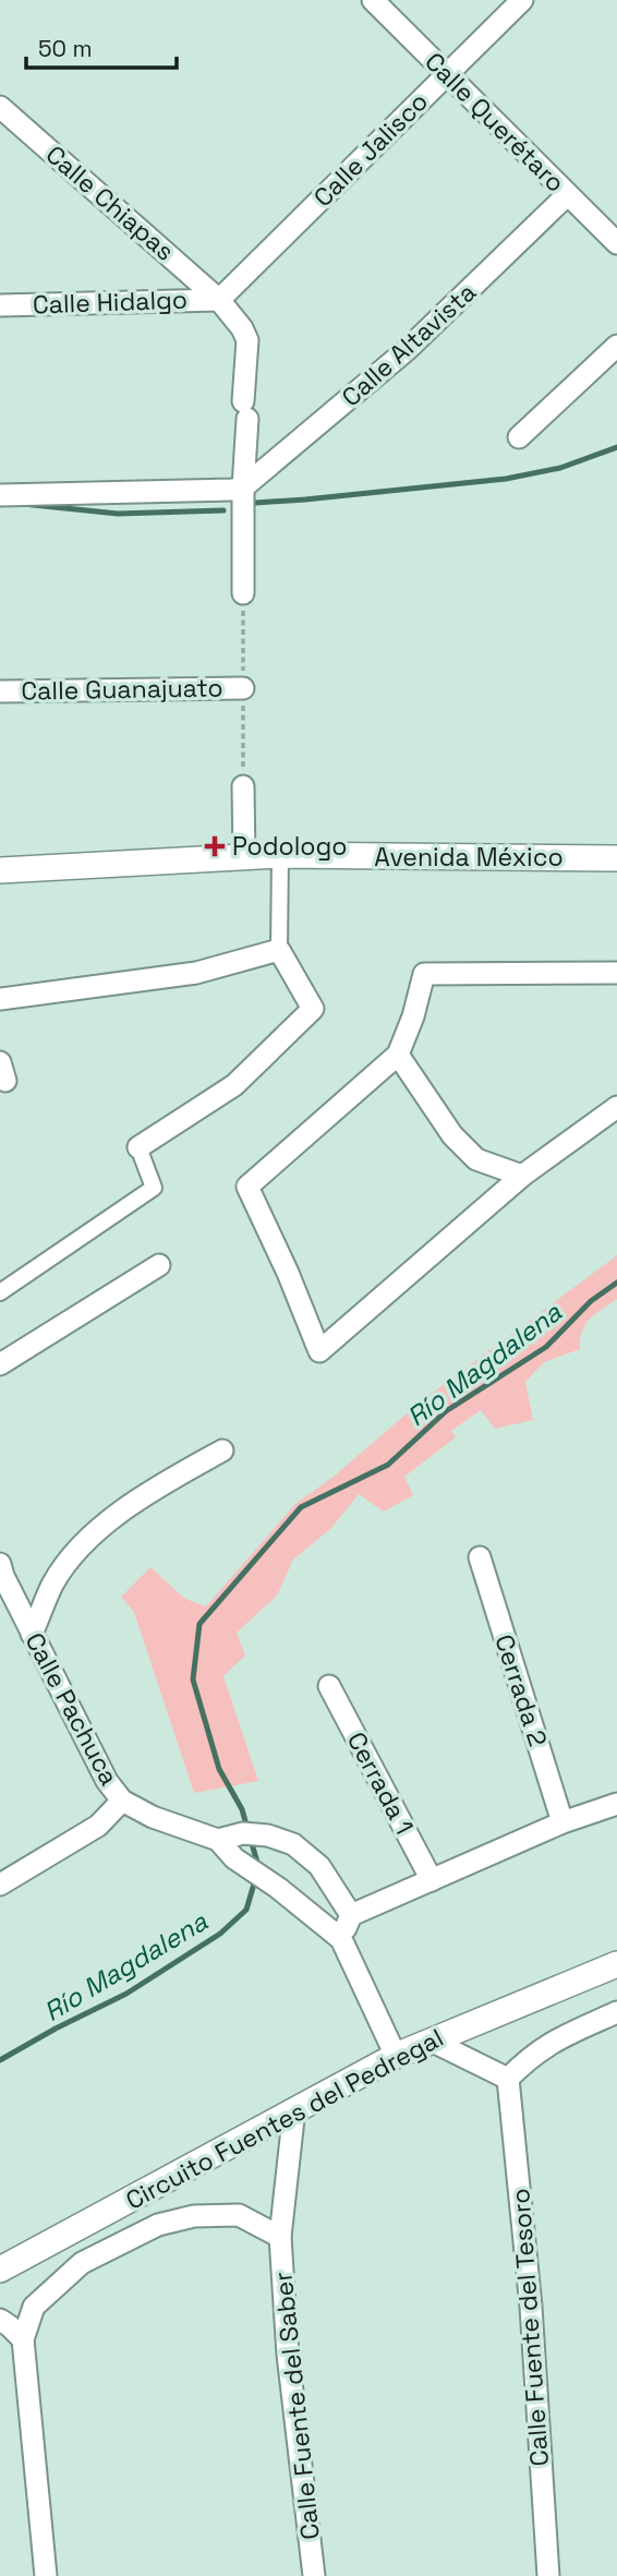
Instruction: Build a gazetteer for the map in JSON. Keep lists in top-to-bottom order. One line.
{"streets":{"street":["Calle Querétaro","Calle Jalisco","Calle Chiapas","Calle Hidalgo","Calle Altavista","Calle Guanajuato","Avenida México","Cerrada 2","Calle Pachuca","Cerrada 1","Circuito Fuentes del Pedregal","Calle Fuente del Tesoro","Calle Fuente del Saber"]},"crossings":[["Calle Querétaro","Calle Jalisco"],["Calle Querétaro","Calle Altavista"],["Calle Jalisco","Calle Chiapas"],["Calle Jalisco","Calle Hidalgo"],["Calle Chiapas","Calle Hidalgo"],["Calle Chiapas","Calle Altavista"],["Calle Pachuca","Circuito Fuentes del Pedregal"],["Circuito Fuentes del Pedregal","Calle Fuente del Saber"]],"water":["Río Magdalena"],"places":{"health":["Podologo"]},"scale_bar":"50 m"}
